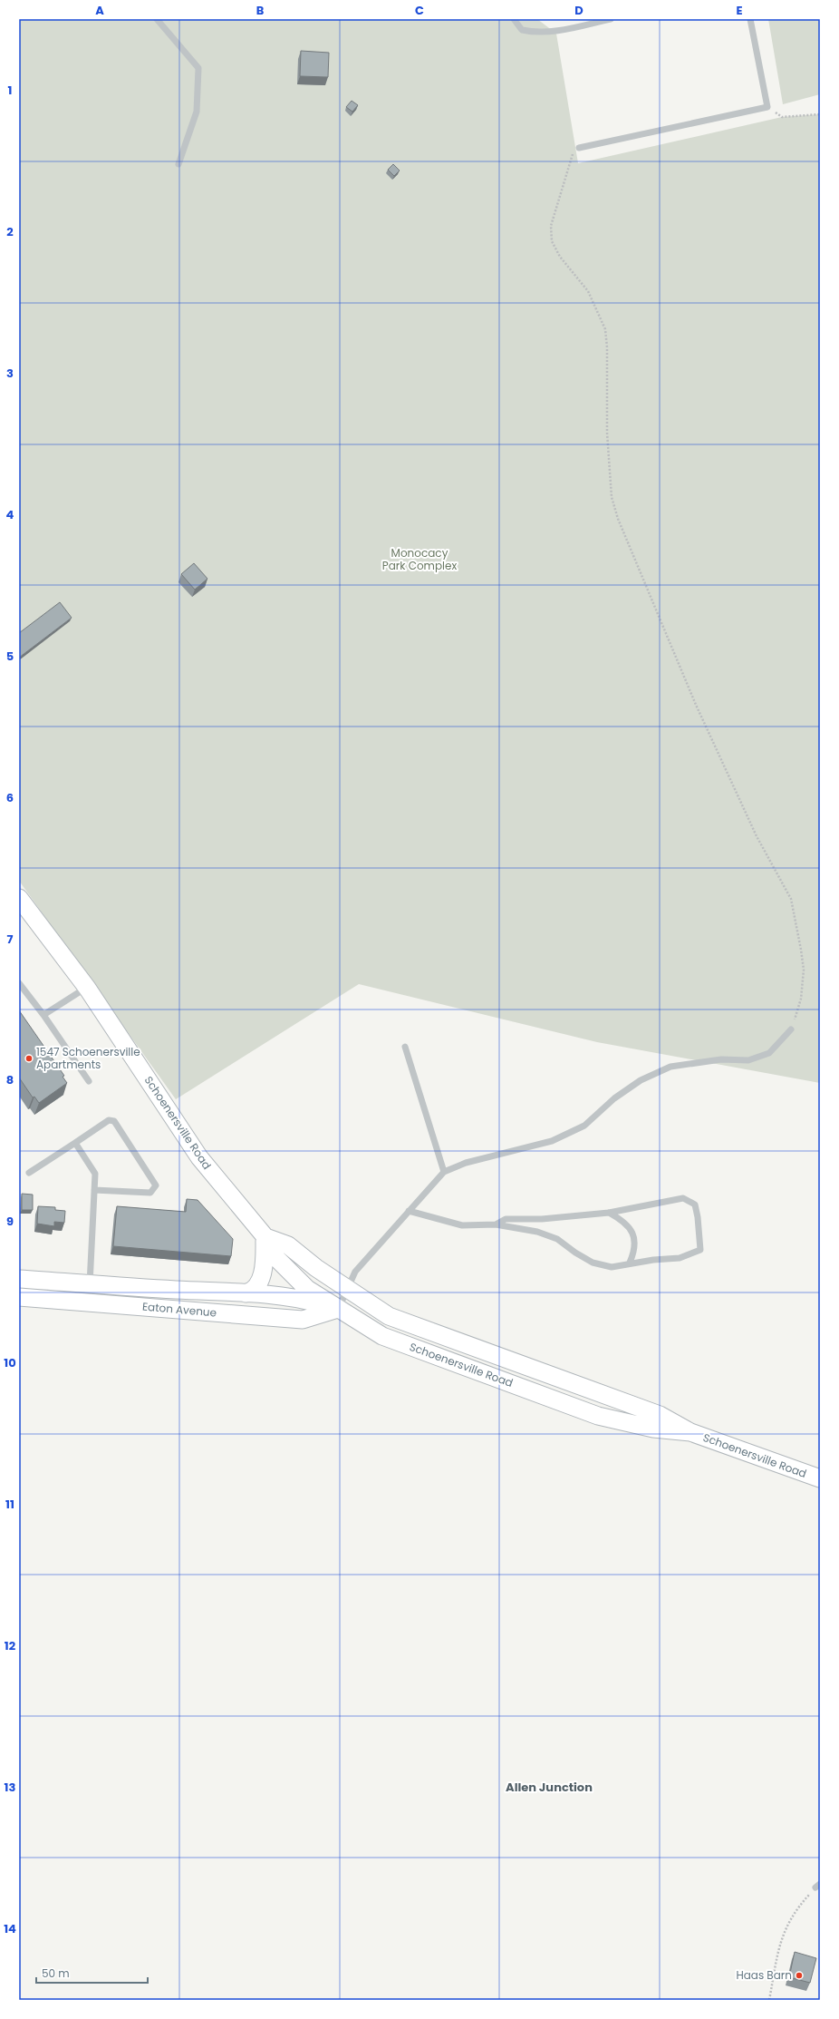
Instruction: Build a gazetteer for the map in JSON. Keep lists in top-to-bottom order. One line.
{"streets":{"main road":["Schoenersville Road","Eaton Avenue"]},"crossings":[["Schoenersville Road","Eaton Avenue"]],"districts":["Allen Junction"],"parks":["Monocacy Park Complex"],"places":["1547 Schoenersville Apartments","Haas Barn"],"scale_bar":"50 m","grid":{"columns":["A","B","C","D","E"],"rows":["1","2","3","4","5","6","7","8","9","10","11","12","13","14"]}}
